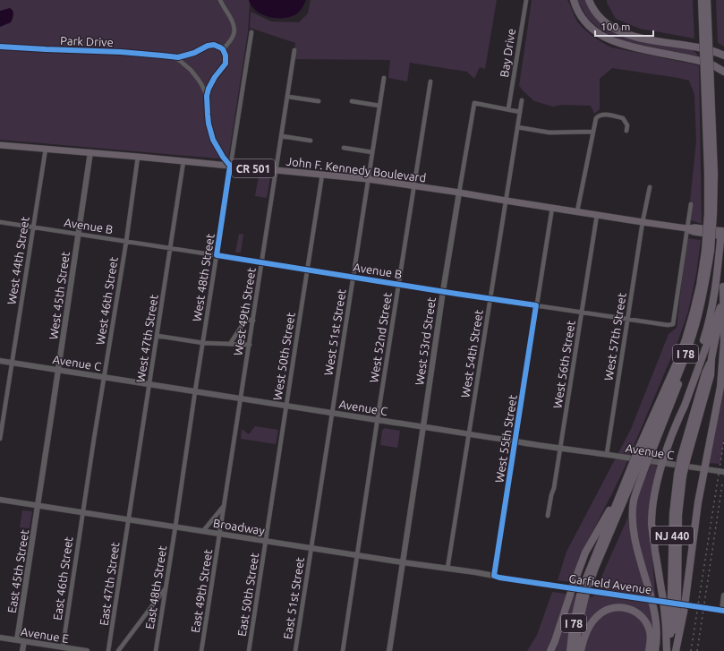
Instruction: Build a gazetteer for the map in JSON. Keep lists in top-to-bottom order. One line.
{"streets":{"highway":["I 78","NJ 440"],"main road":["CR 501","John F. Kennedy Boulevard"],"street":["Park Drive","Bay Drive","Avenue B","West 44th Street","West 48th Street","West 45th Street","West 46th Street","West 49th Street","West 51st Street","West 57th Street","West 52nd Street","West 47th Street","West 53rd Street","West 54th Street","West 50th Street","Avenue C","West 56th Street","West 55th Street","Broadway","East 45th Street","East 46th Street","East 47th Street","Garfield Avenue","East 48th Street","East 49th Street","East 50th Street","East 51st Street","Avenue E"]},"crossings":[["Park Drive","John F. Kennedy Boulevard"],["Park Drive","West 48th Street"],["Bay Drive","West 53rd Street"],["John F. Kennedy Boulevard","Avenue B"],["John F. Kennedy Boulevard","West 44th Street"],["John F. Kennedy Boulevard","West 48th Street"],["John F. Kennedy Boulevard","West 45th Street"],["John F. Kennedy Boulevard","West 46th Street"],["John F. Kennedy Boulevard","West 49th Street"],["John F. Kennedy Boulevard","West 51st Street"],["John F. Kennedy Boulevard","West 57th Street"],["John F. Kennedy Boulevard","West 52nd Street"],["John F. Kennedy Boulevard","West 47th Street"],["John F. Kennedy Boulevard","West 53rd Street"],["John F. Kennedy Boulevard","West 54th Street"],["John F. Kennedy Boulevard","West 50th Street"],["John F. Kennedy Boulevard","West 56th Street"],["John F. Kennedy Boulevard","West 55th Street"],["Avenue B","West 44th Street"],["Avenue B","West 48th Street"],["Avenue B","West 45th Street"],["Avenue B","West 46th Street"],["Avenue B","West 49th Street"],["Avenue B","West 51st Street"],["Avenue B","West 57th Street"],["Avenue B","West 52nd Street"],["Avenue B","West 47th Street"],["Avenue B","West 53rd Street"],["Avenue B","West 54th Street"],["Avenue B","West 50th Street"],["Avenue B","West 56th Street"],["Avenue B","West 55th Street"],["West 44th Street","Avenue C"],["West 48th Street","Avenue C"],["West 48th Street","Broadway"],["West 48th Street","East 48th Street"],["West 45th Street","Avenue C"],["West 45th Street","Broadway"],["West 45th Street","East 45th Street"],["West 46th Street","Avenue C"],["West 46th Street","Broadway"],["West 46th Street","East 46th Street"],["West 49th Street","Avenue C"],["West 49th Street","Broadway"],["West 49th Street","East 49th Street"],["West 51st Street","Avenue C"],["West 51st Street","Broadway"],["West 51st Street","East 51st Street"],["West 57th Street","Avenue C"],["West 52nd Street","Avenue C"],["West 52nd Street","Broadway"],["West 47th Street","Avenue C"],["West 47th Street","Broadway"],["West 47th Street","East 47th Street"],["West 53rd Street","Avenue C"],["West 53rd Street","Broadway"],["West 54th Street","Avenue C"],["West 54th Street","Broadway"],["West 50th Street","Avenue C"],["West 50th Street","Broadway"],["West 50th Street","East 50th Street"],["Avenue C","West 56th Street"],["Avenue C","West 55th Street"],["West 55th Street","Garfield Avenue"],["Broadway","East 45th Street"],["Broadway","East 46th Street"],["Broadway","East 47th Street"],["Broadway","Garfield Avenue"],["Broadway","East 48th Street"],["Broadway","East 49th Street"],["Broadway","East 50th Street"],["Broadway","East 51st Street"],["East 45th Street","Avenue E"],["East 46th Street","Avenue E"]],"scale_bar":"100 m"}
